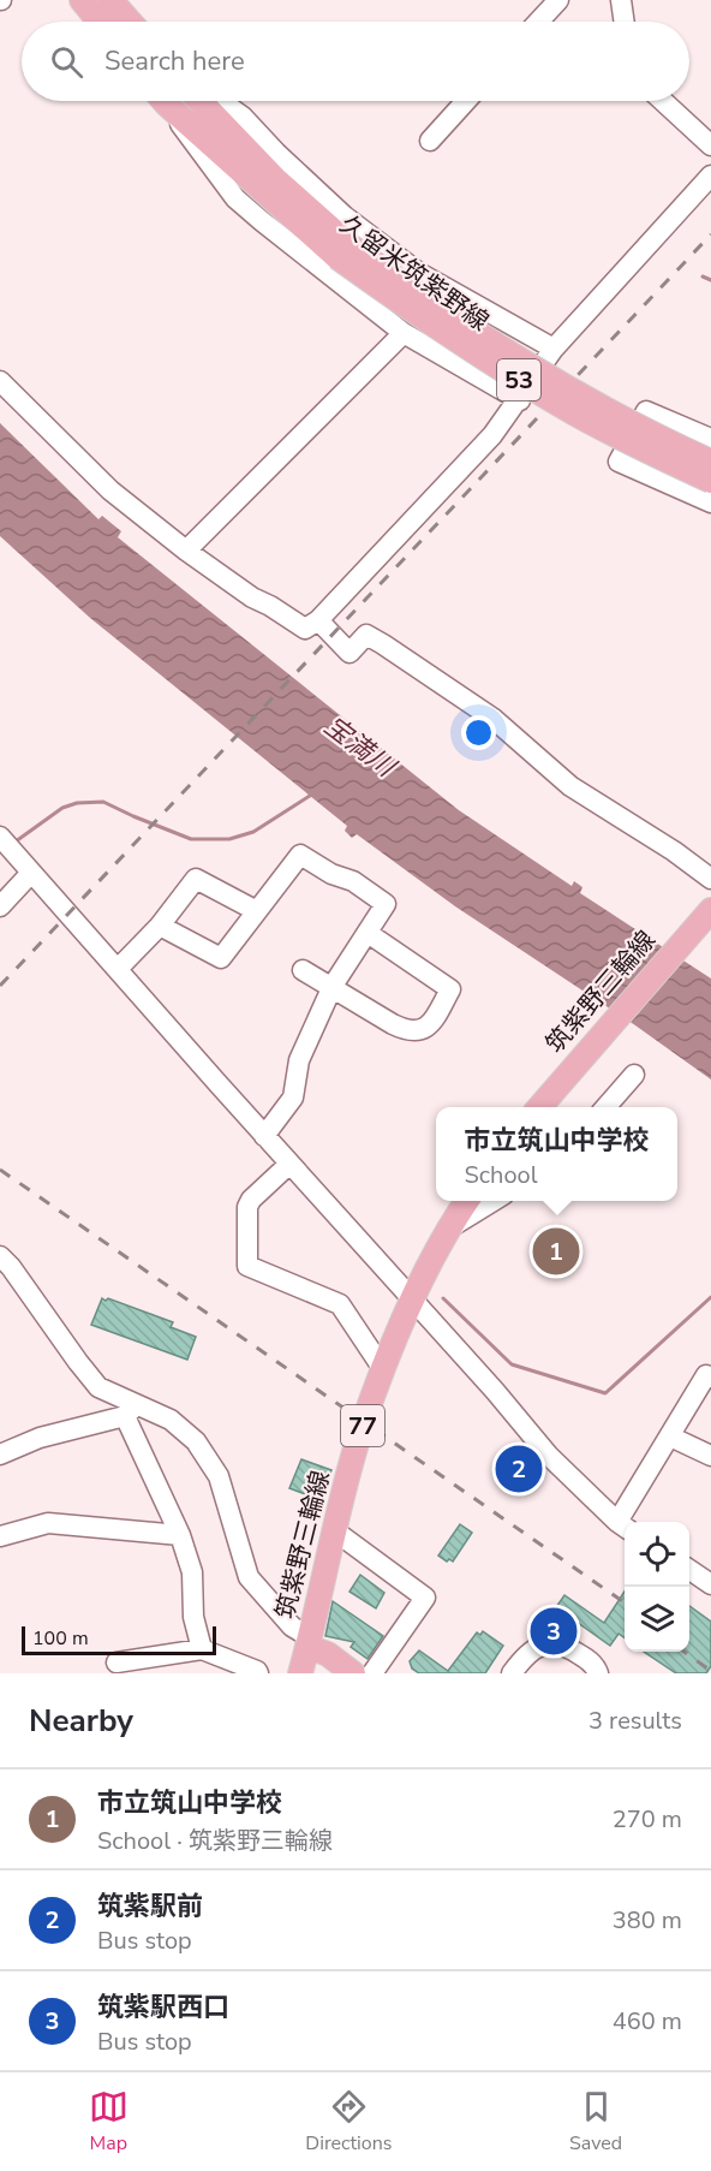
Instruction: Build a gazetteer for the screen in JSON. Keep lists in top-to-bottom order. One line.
{"streets":{"main road":["久留米筑紫野線","53","筑紫野三輪線","77"]},"water":["宝満川"],"scale_bar":"100 m","page":{"search":"Search here","popup":["市立筑山中学校","School"],"pins":["1","2","3"],"scale":"100 m","heading":["Nearby","3 results"],"list":[{"mark":"1","name":"市立筑山中学校","note":"School · 筑紫野三輪線","value":"270 m"},{"mark":"2","name":"筑紫駅前","note":"Bus stop","value":"380 m"},{"mark":"3","name":"筑紫駅西口","note":"Bus stop","value":"460 m"}],"nav":["Map","Directions","Saved"]}}
